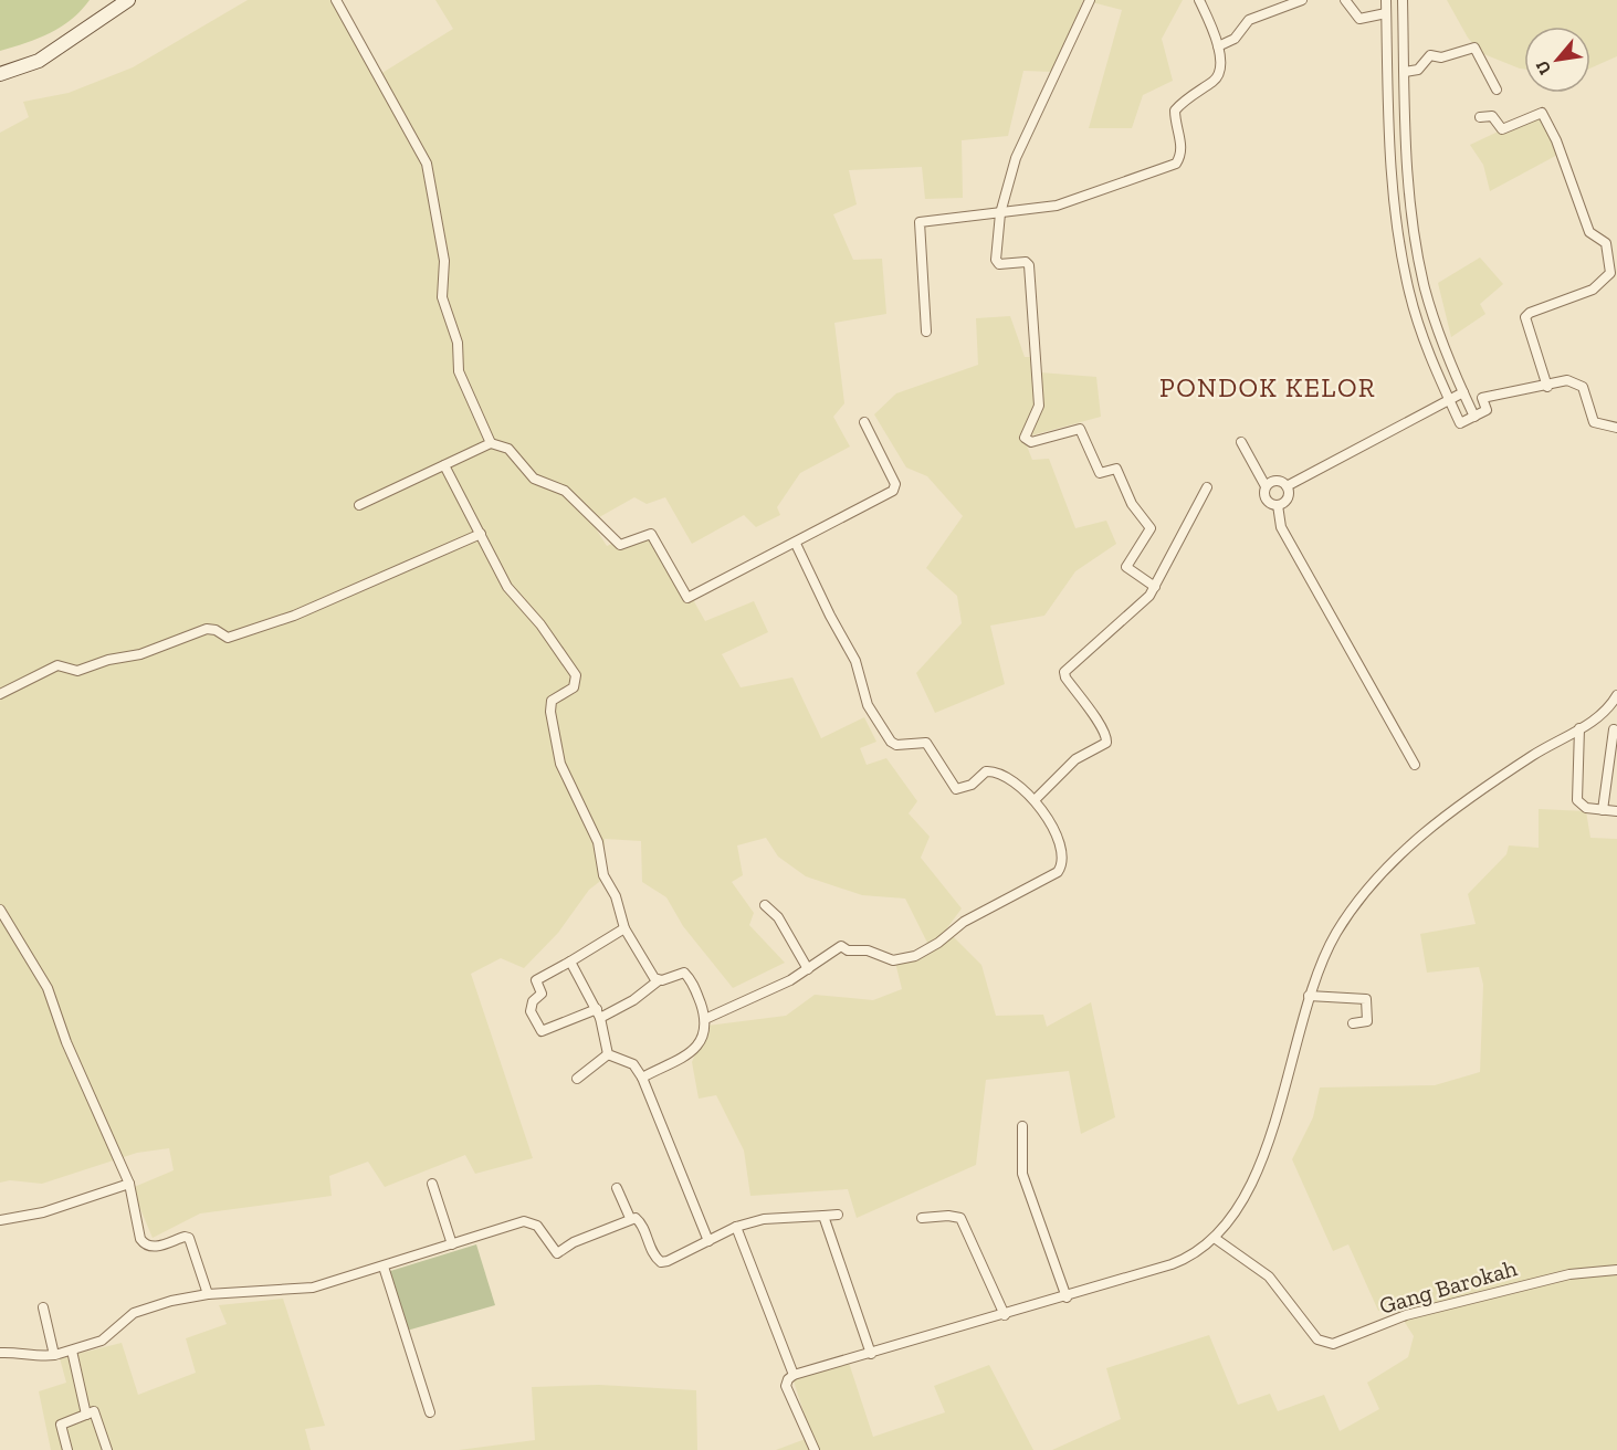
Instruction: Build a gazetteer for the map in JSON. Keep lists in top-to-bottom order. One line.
{"streets":{"street":["Gang Barokah"]},"districts":["PONDOK KELOR"],"north":"bottom left"}
